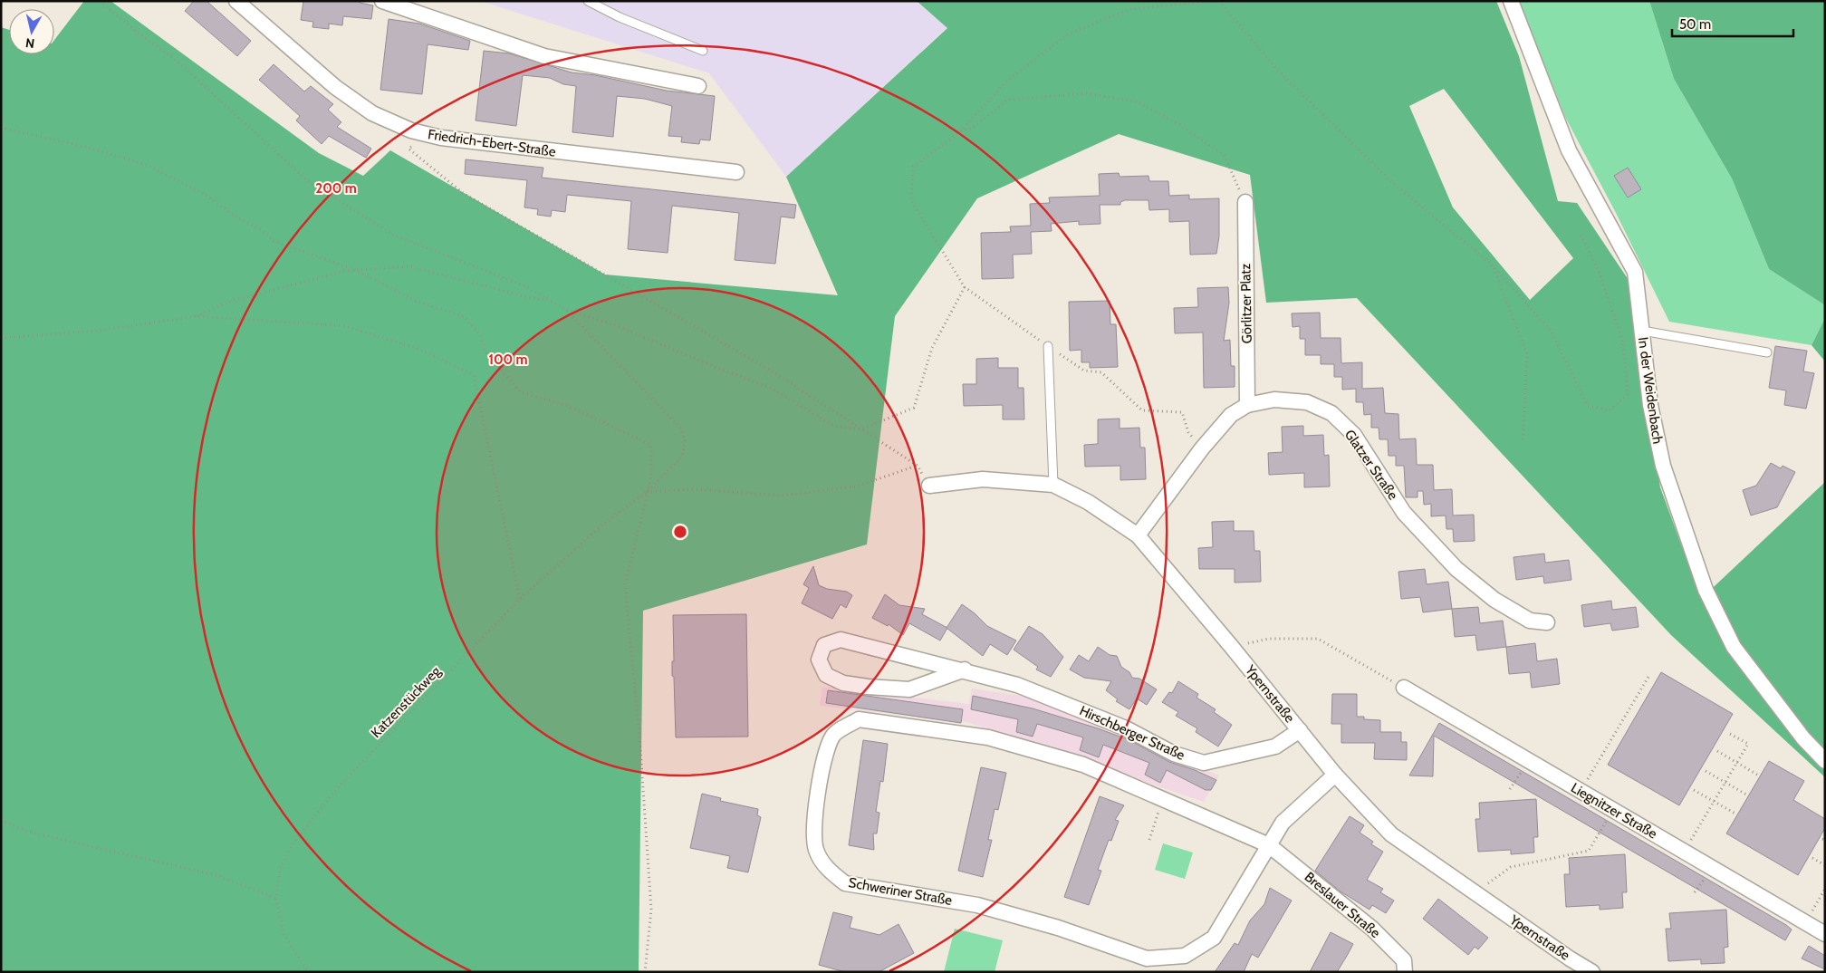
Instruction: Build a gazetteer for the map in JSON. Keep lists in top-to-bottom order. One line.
{"streets":{"street":["Friedrich-Ebert-Straße","Görlitzer Platz","In der Weidenbach","Glatzer Straße","Ypernstraße","Hirschberger Straße","Liegnitzer Straße","Schweriner Straße","Breslauer Straße"],"path":["Katzenstückweg"]},"crossings":[["Görlitzer Platz","Glatzer Straße"],["Glatzer Straße","Ypernstraße"],["Ypernstraße","Hirschberger Straße"],["Ypernstraße","Schweriner Straße"],["Schweriner Straße","Breslauer Straße"]],"scale_bar":"50 m","north":"bottom","rings":["200 m","100 m"]}
